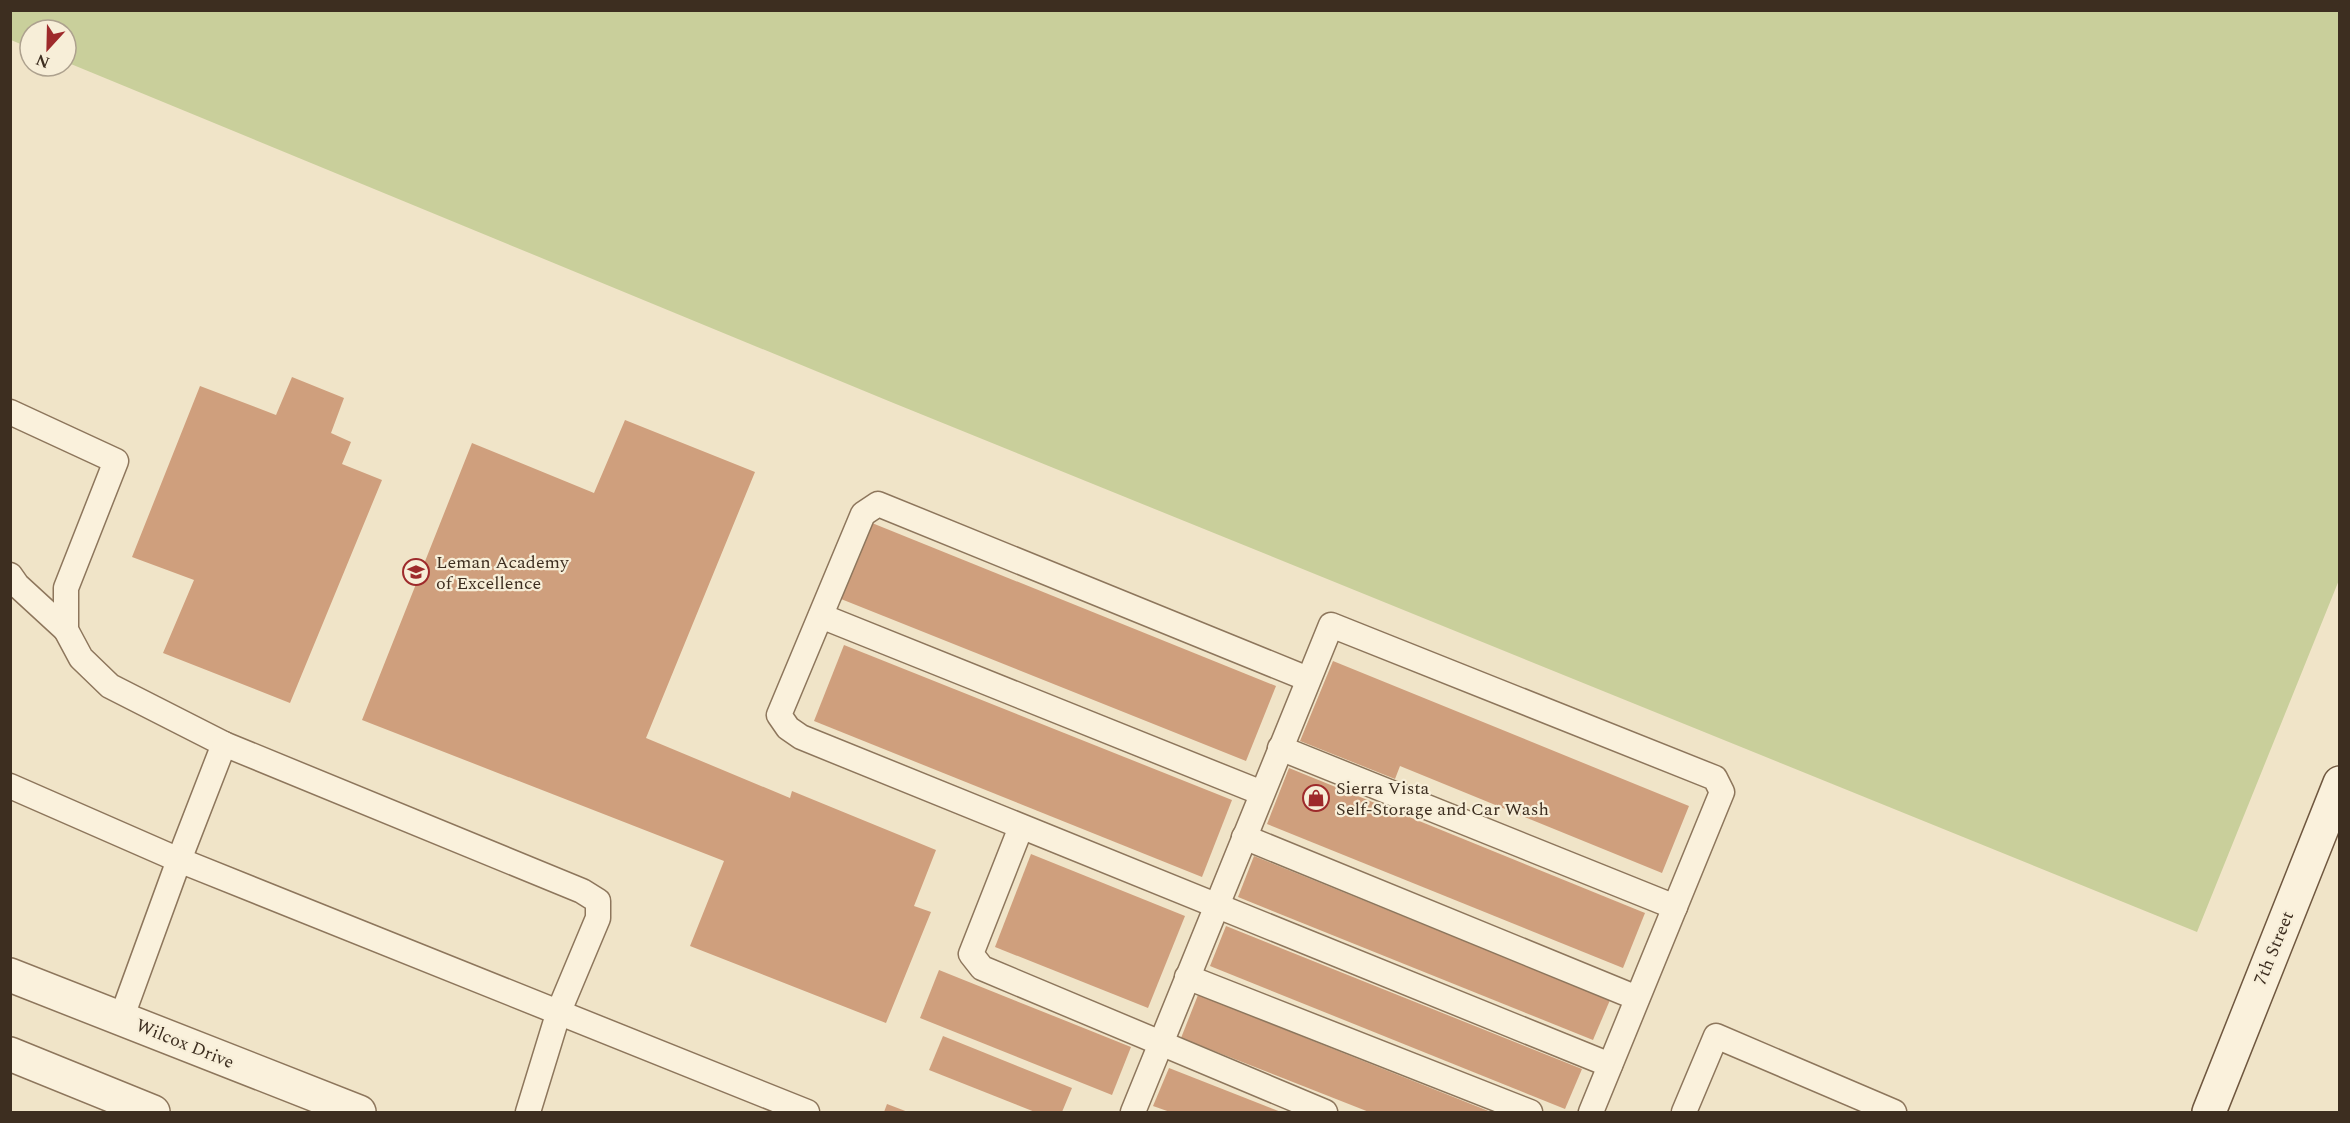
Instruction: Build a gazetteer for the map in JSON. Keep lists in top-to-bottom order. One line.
{"streets":{"street":["7th Street","Wilcox Drive"]},"places":{"school or university":["Leman Academy of Excellence"],"shop":["Sierra Vista Self-Storage and Car Wash"]},"north":"bottom"}
